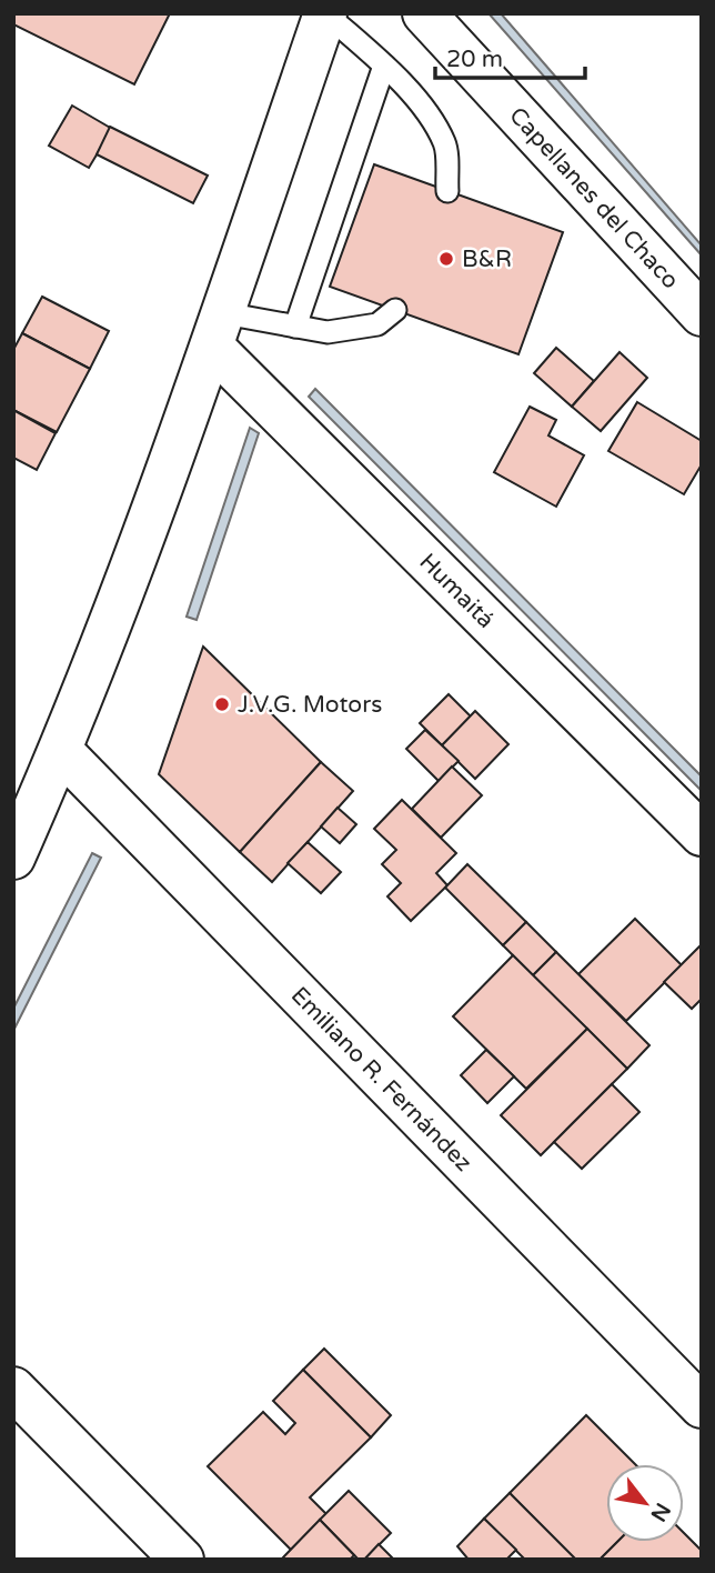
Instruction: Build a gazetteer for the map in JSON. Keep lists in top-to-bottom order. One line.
{"streets":{"street":["Capellanes del Chaco","Humaitá","Emiliano R. Fernández"]},"places":["B&R","J.V.G. Motors"],"scale_bar":"20 m","north":"bottom right"}
